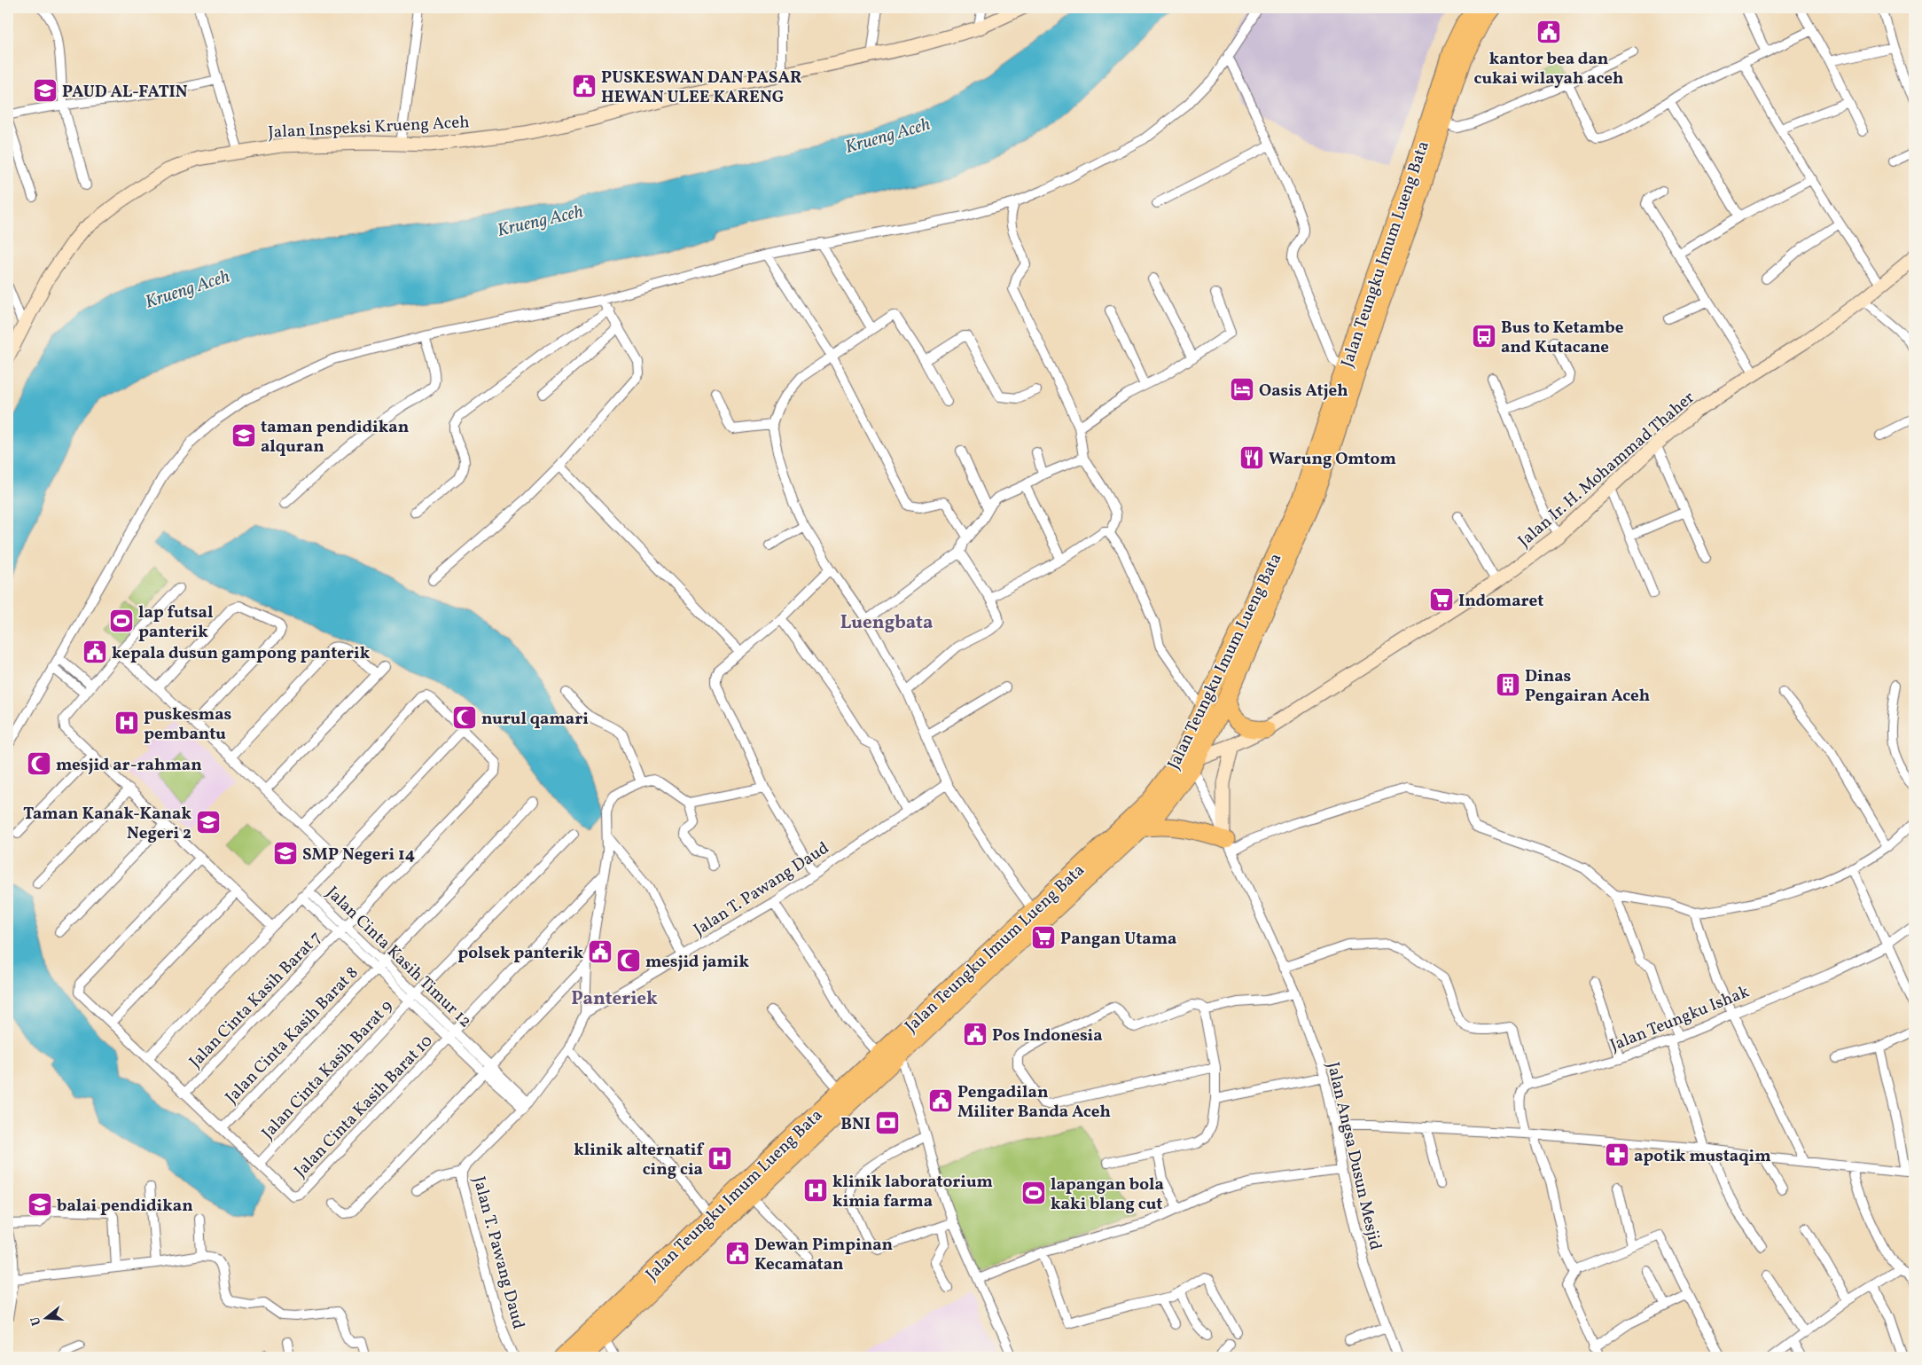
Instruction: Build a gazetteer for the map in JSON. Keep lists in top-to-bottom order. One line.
{"streets":{"highway":["Jalan Teungku Imum Lueng Bata"],"street":["Jalan Inspeksi Krueng Aceh","Jalan Ir. H. Mohammad Thaher","Jalan T. Pawang Daud","Jalan Cinta Kasih Timur 12","Jalan Cinta Kasih Barat 7","Jalan Teungku Ishak","Jalan Cinta Kasih Barat 8","Jalan Cinta Kasih Barat 9","Jalan Cinta Kasih Barat 10","Jalan Angsa Dusun Mesjid"]},"crossings":[["Jalan Teungku Imum Lueng Bata","Jalan Ir. H. Mohammad Thaher"],["Jalan Teungku Imum Lueng Bata","Jalan Angsa Dusun Mesjid"],["Jalan Ir. H. Mohammad Thaher","Jalan Angsa Dusun Mesjid"],["Jalan T. Pawang Daud","Jalan Cinta Kasih Timur 12"],["Jalan Cinta Kasih Timur 12","Jalan Cinta Kasih Barat 7"],["Jalan Cinta Kasih Timur 12","Jalan Cinta Kasih Barat 8"],["Jalan Cinta Kasih Timur 12","Jalan Cinta Kasih Barat 9"],["Jalan Cinta Kasih Timur 12","Jalan Cinta Kasih Barat 10"],["Jalan Cinta Kasih Barat 9","Jalan Cinta Kasih Barat 10"]],"districts":["Luengbata","Panteriek"],"water":["Krueng Aceh"],"places":{"public building":["kantor bea dan cukai wilayah aceh","PUSKESWAN DAN PASAR HEWAN ULEE KARENG","kepala dusun gampong panterik","polsek panterik","Pos Indonesia","Pengadilan Militer Banda Aceh","Dewan Pimpinan Kecamatan"],"school or university":["PAUD AL-FATIN","taman pendidikan alquran","Taman Kanak-Kanak Negeri 2","SMP Negeri 14","balai pendidikan"],"bus stop":["Bus to Ketambe and Kutacane"],"hotel":["Oasis Atjeh"],"restaurant":["Warung Omtom"],"supermarket":["Indomaret","Pangan Utama"],"sports":["lap futsal panterik","lapangan bola kaki blang cut"],"building":["Dinas Pengairan Aceh"],"mosque":["nurul qamari","mesjid ar-rahman","mesjid jamik"],"hospital":["puskesmas pembantu","klinik alternatif cing cia","klinik laboratorium kimia farma"],"bank":["BNI"],"pharmacy":["apotik mustaqim"]},"north":"left"}
